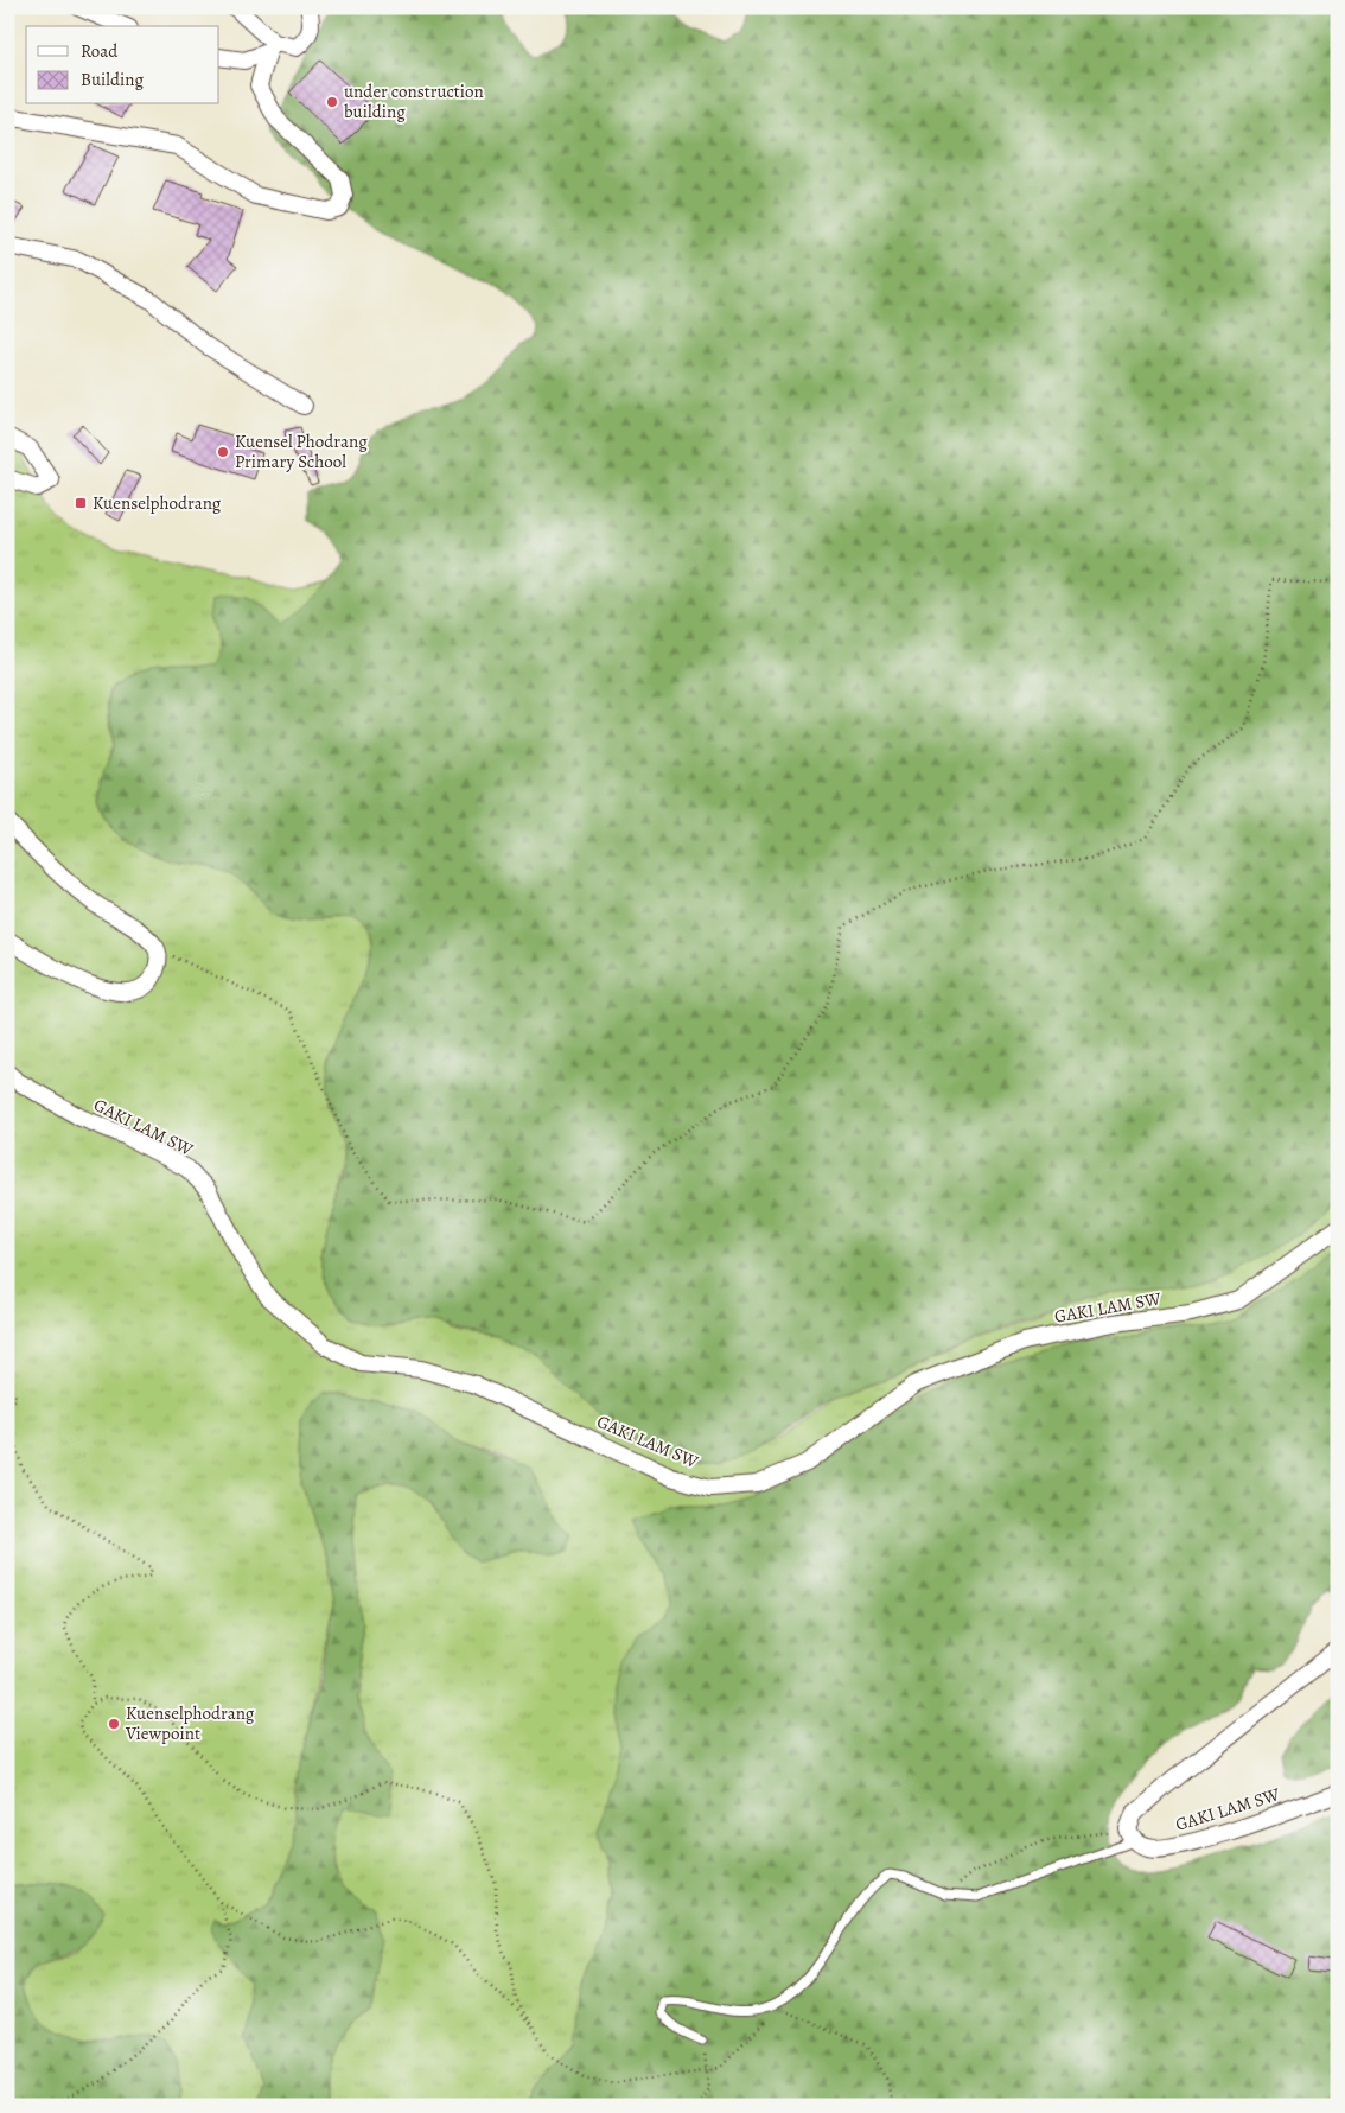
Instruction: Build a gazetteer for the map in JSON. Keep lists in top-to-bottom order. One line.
{"streets":{"street":["GAKI LAM SW"]},"places":{"other":["under construction building","Kuensel Phodrang Primary School","Kuenselphodrang Viewpoint"],"transit":["Kuenselphodrang"]},"legend":["Road","Building"]}
